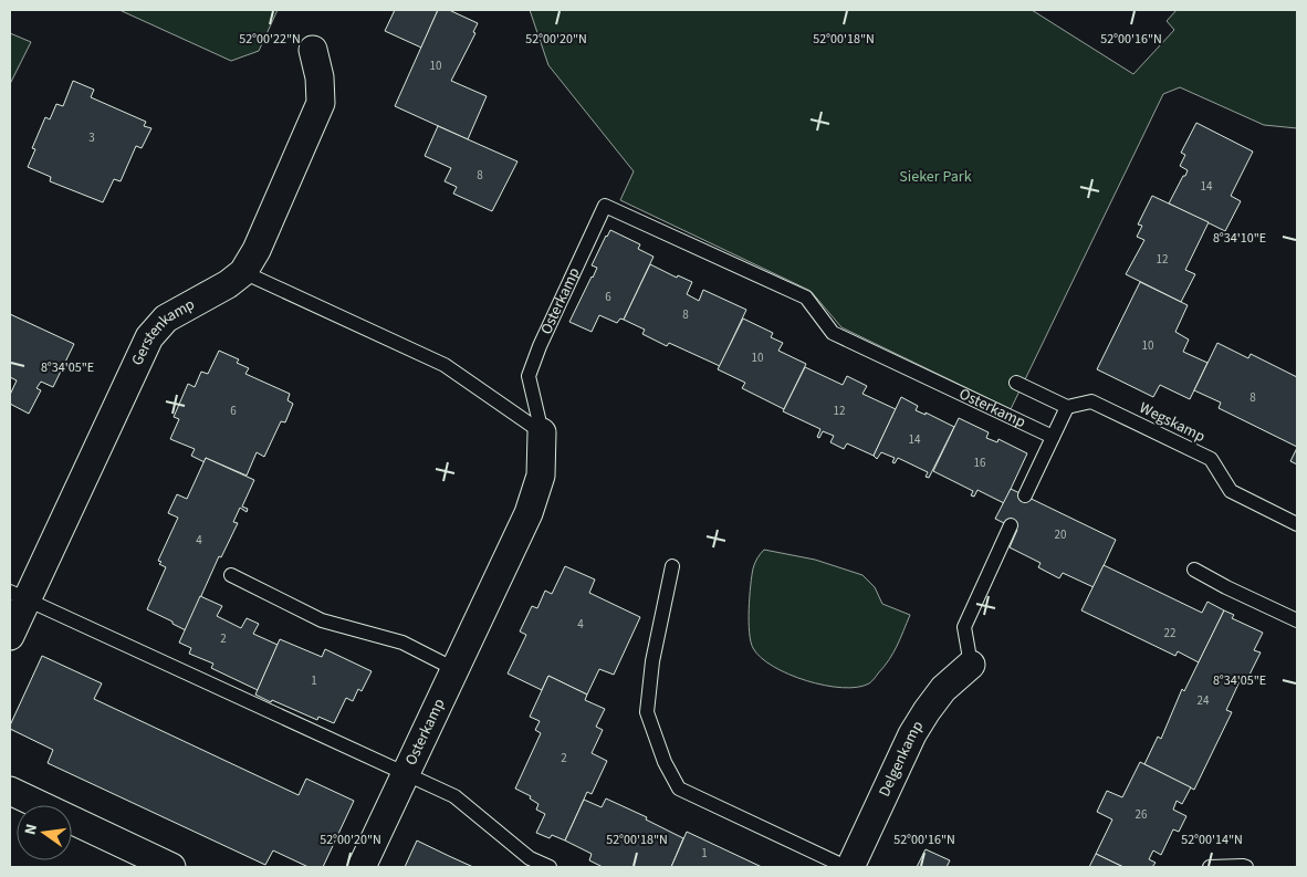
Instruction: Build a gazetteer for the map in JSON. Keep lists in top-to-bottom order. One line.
{"streets":{"street":["Osterkamp","Gerstenkamp","Delgenkamp"],"lane":["Wegskamp"]},"parks":["Sieker Park"],"house_numbers":["10","3","8","14","12","6","8","10","10","8","6","12","14","16","20","4","4","22","2","1","24","2","26","1"],"north":"left","coordinates":["52°00'22\"N","52°00'20\"N","52°00'18\"N","52°00'16\"N","8°34'10\"E","8°34'05\"E","52°00'14\"N"]}
